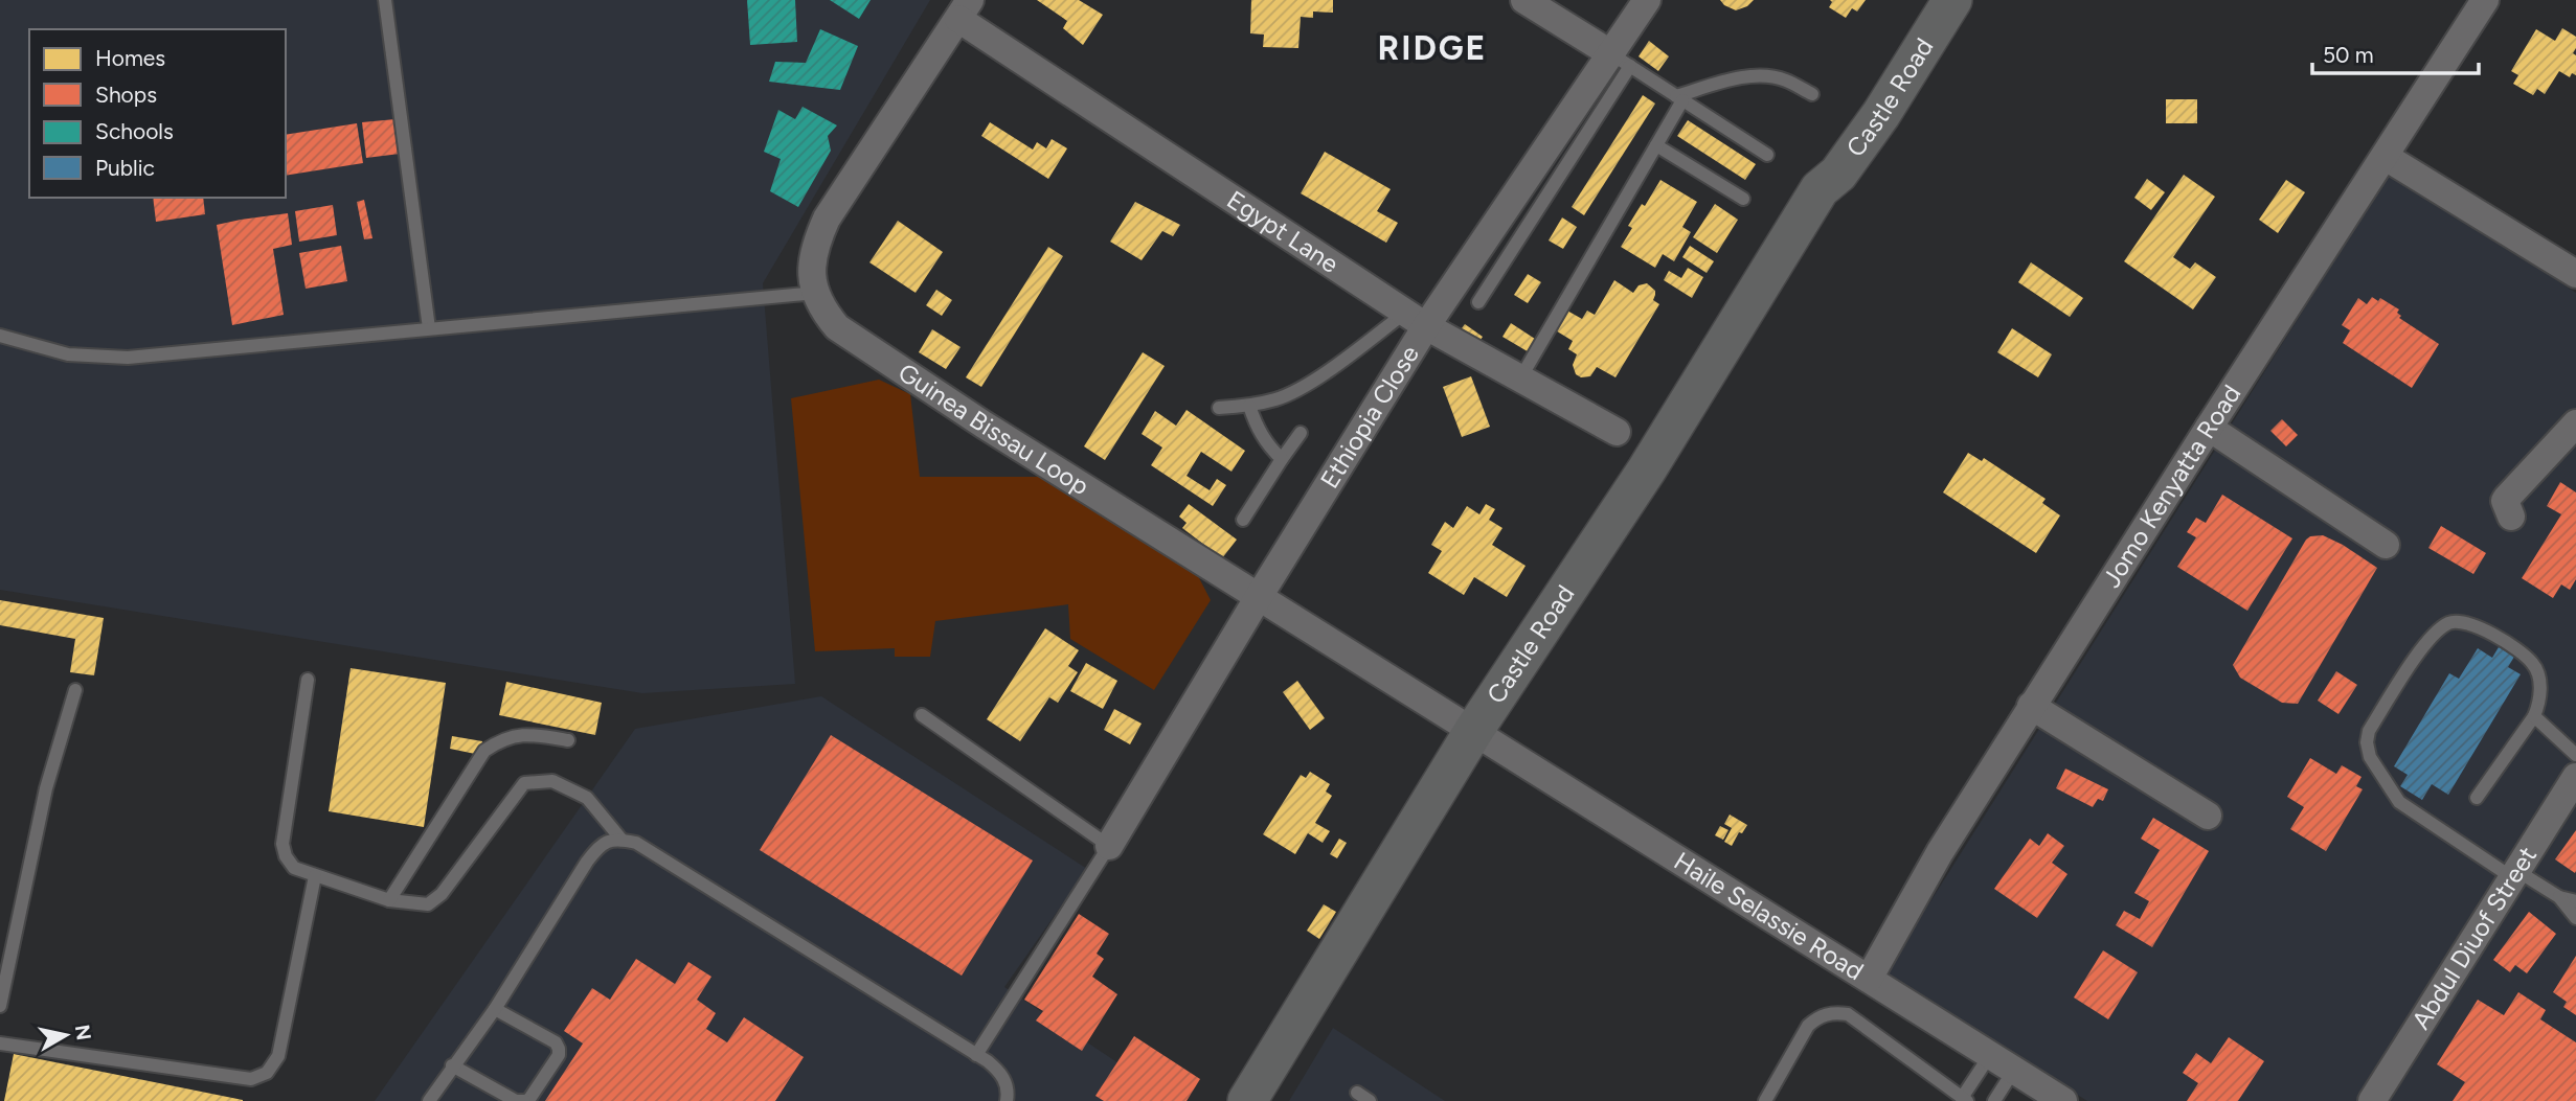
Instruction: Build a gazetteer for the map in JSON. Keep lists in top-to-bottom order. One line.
{"streets":{"main road":["Castle Road"],"street":["Egypt Lane","Ethiopia Close","Guinea Bissau Loop","Jomo Kenyatta Road","Haile Selassie Road","Abdul Diuof Street"]},"crossings":[["Castle Road","Guinea Bissau Loop"],["Castle Road","Haile Selassie Road"],["Egypt Lane","Ethiopia Close"],["Egypt Lane","Guinea Bissau Loop"],["Ethiopia Close","Guinea Bissau Loop"],["Guinea Bissau Loop","Haile Selassie Road"],["Jomo Kenyatta Road","Haile Selassie Road"]],"districts":["RIDGE"],"legend":["Homes","Shops","Schools","Public"],"scale_bar":"50 m","north":"right"}
